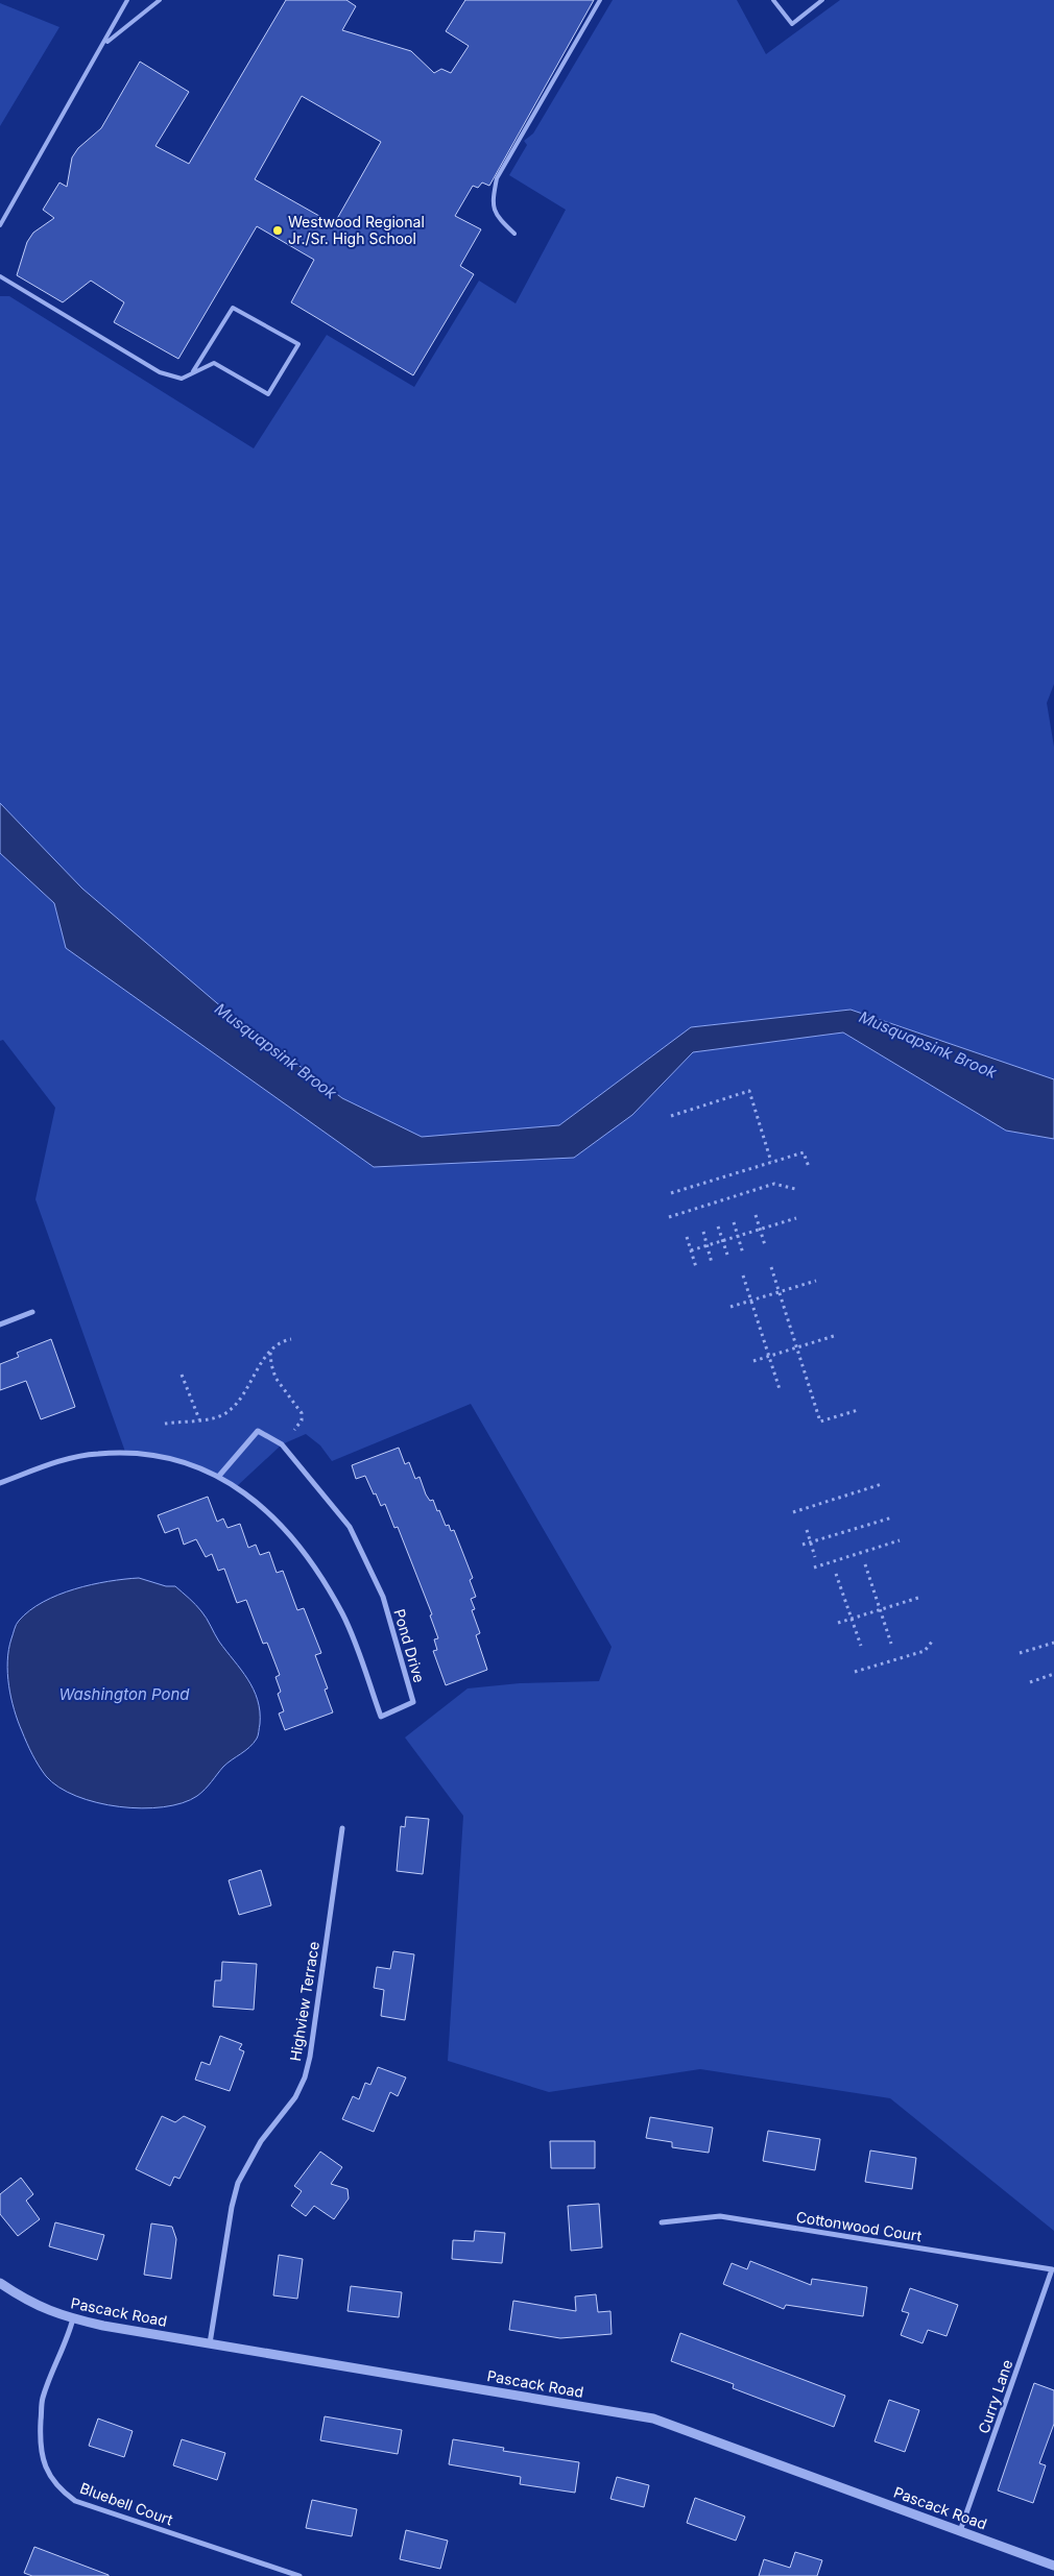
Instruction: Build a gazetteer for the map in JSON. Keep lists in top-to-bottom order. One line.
{"streets":{"street":["Pond Drive","Highview Terrace","Cottonwood Court","Pascack Road","Curry Lane","Bluebell Court"]},"crossings":[["Highview Terrace","Pascack Road"],["Cottonwood Court","Curry Lane"],["Pascack Road","Curry Lane"],["Pascack Road","Bluebell Court"]],"water":["Musquapsink Brook","Washington Pond"],"places":["Westwood Regional Jr./Sr. High School"]}
